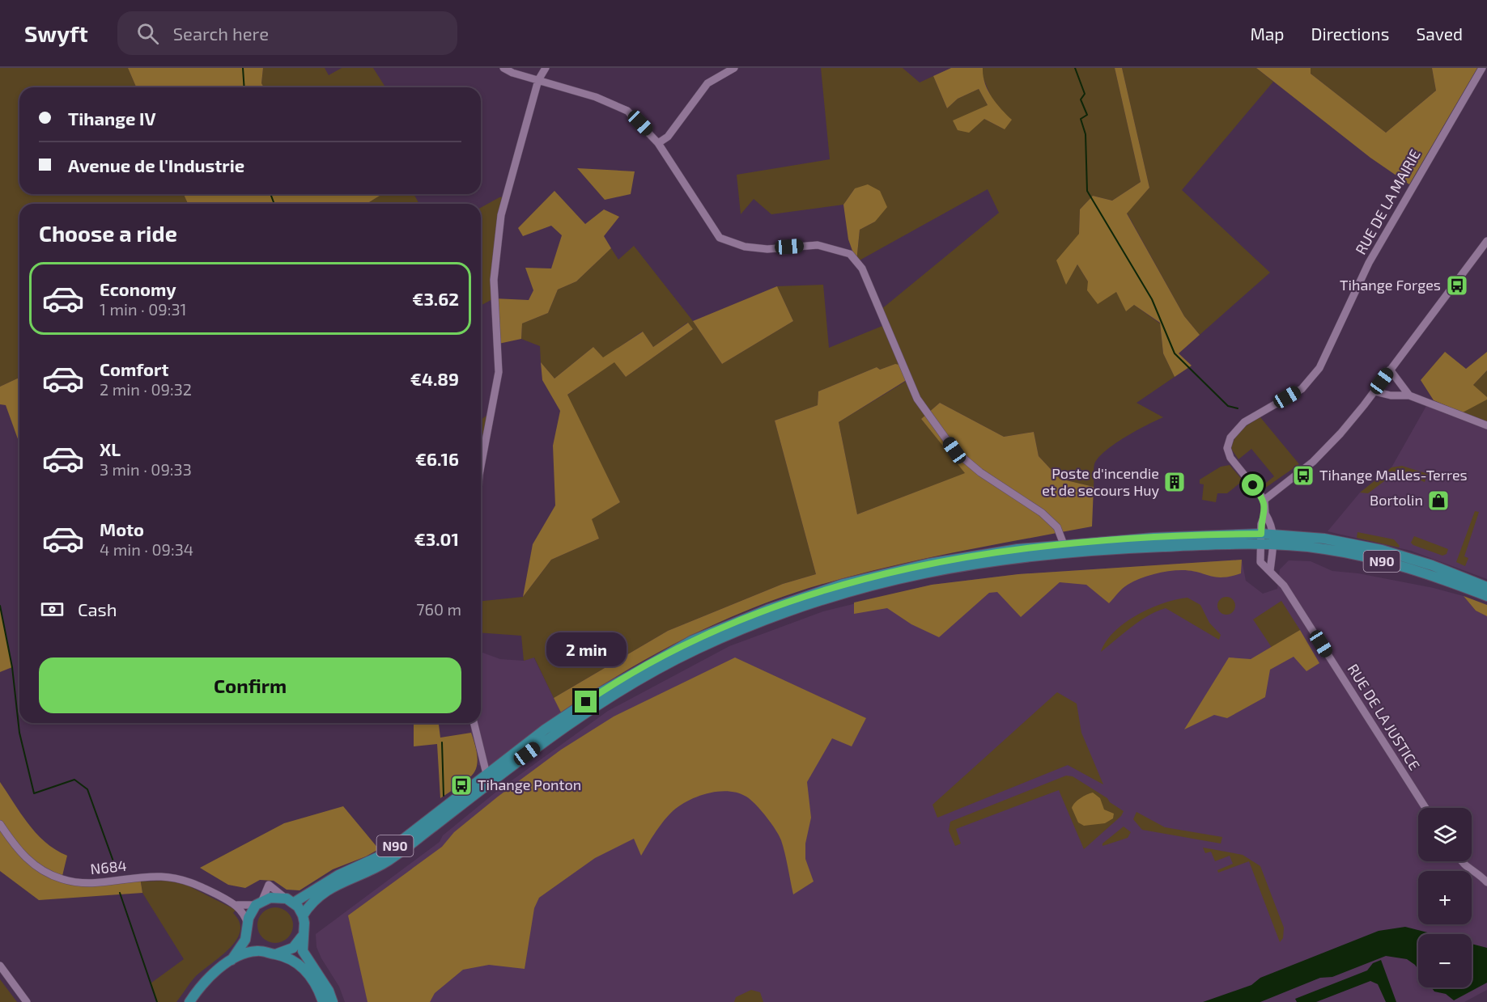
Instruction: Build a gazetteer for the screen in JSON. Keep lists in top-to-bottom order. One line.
{"streets":{"main road":["N90"],"street":["RUE DE LA MAIRIE","RUE DE LA JUSTICE","N684"]},"crossings":[["N90","RUE DE LA JUSTICE"],["N90","N684"]],"places":{"bus stop":["Tihange Forges","Tihange Malles-Terres","Tihange Ponton"],"building":["Poste d'incendie et de secours Huy"],"shop":["Bortolin"]},"page":{"header":"Swyft","search":"Search here","nav":["Map","Directions","Saved"],"banner":["Tihange IV","Avenue de l'Industrie"],"heading":"Choose a ride","list":[{"name":"Economy","note":"1 min · 09:31","value":"€3.62"},{"name":"Comfort","note":"2 min · 09:32","value":"€4.89"},{"name":"XL","note":"3 min · 09:33","value":"€6.16"},{"name":"Moto","note":"4 min · 09:34","value":"€3.01"}],"pay":["Cash","760 m"],"bubble":"2 min","buttons":"Confirm","map_buttons":["+","−"]}}
